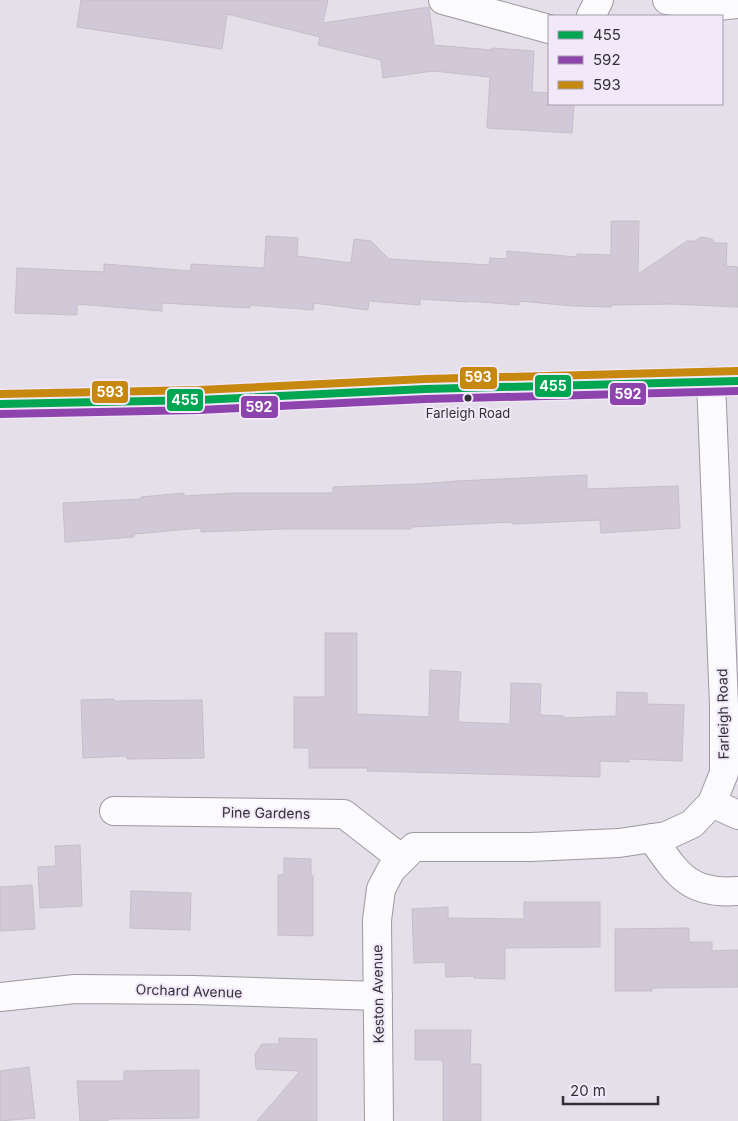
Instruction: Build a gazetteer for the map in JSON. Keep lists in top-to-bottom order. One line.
{"streets":{"street":["Farleigh Road","Pine Gardens","Orchard Avenue","Keston Avenue"]},"crossings":[["Farleigh Road","Pine Gardens"],["Farleigh Road","Keston Avenue"],["Pine Gardens","Keston Avenue"],["Orchard Avenue","Keston Avenue"]],"places":["Farleigh Road"],"lines":["transit line 593","transit line 455","transit line 592"],"legend":["455","592","593"],"scale_bar":"20 m"}
